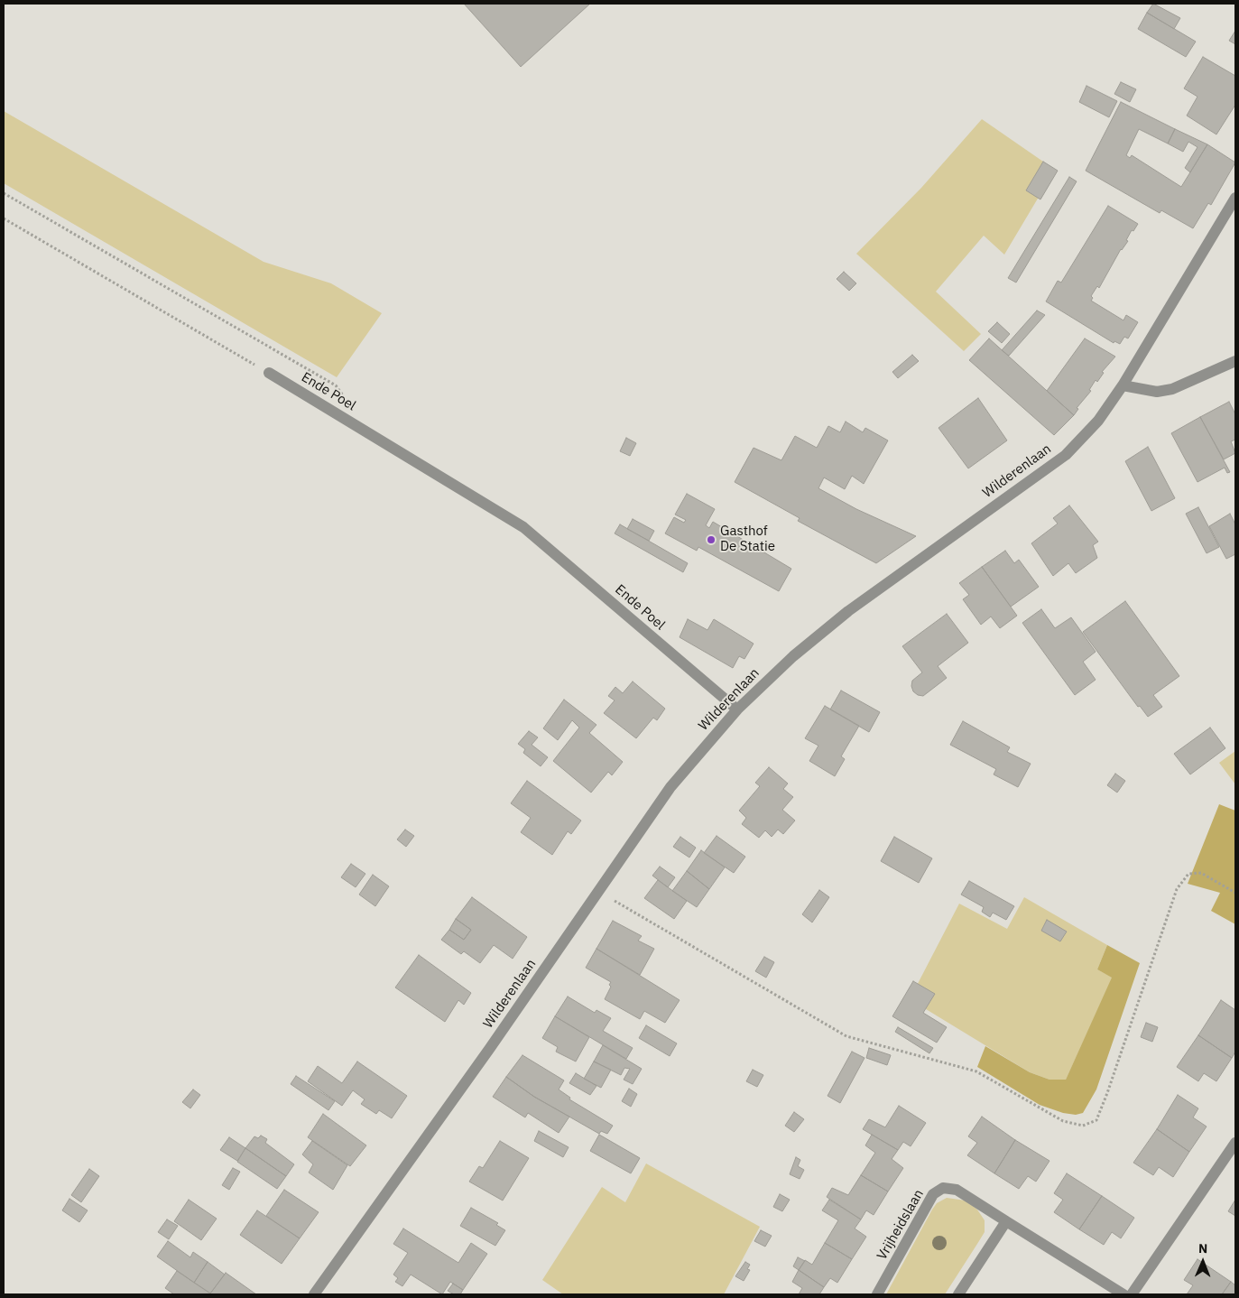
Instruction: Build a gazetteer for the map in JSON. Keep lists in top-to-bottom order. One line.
{"streets":{"street":["Ende Poel","Wilderenlaan","Vrijheidslaan"]},"crossings":[["Ende Poel","Wilderenlaan"]],"places":["Gasthof De Statie"],"north":"top"}
